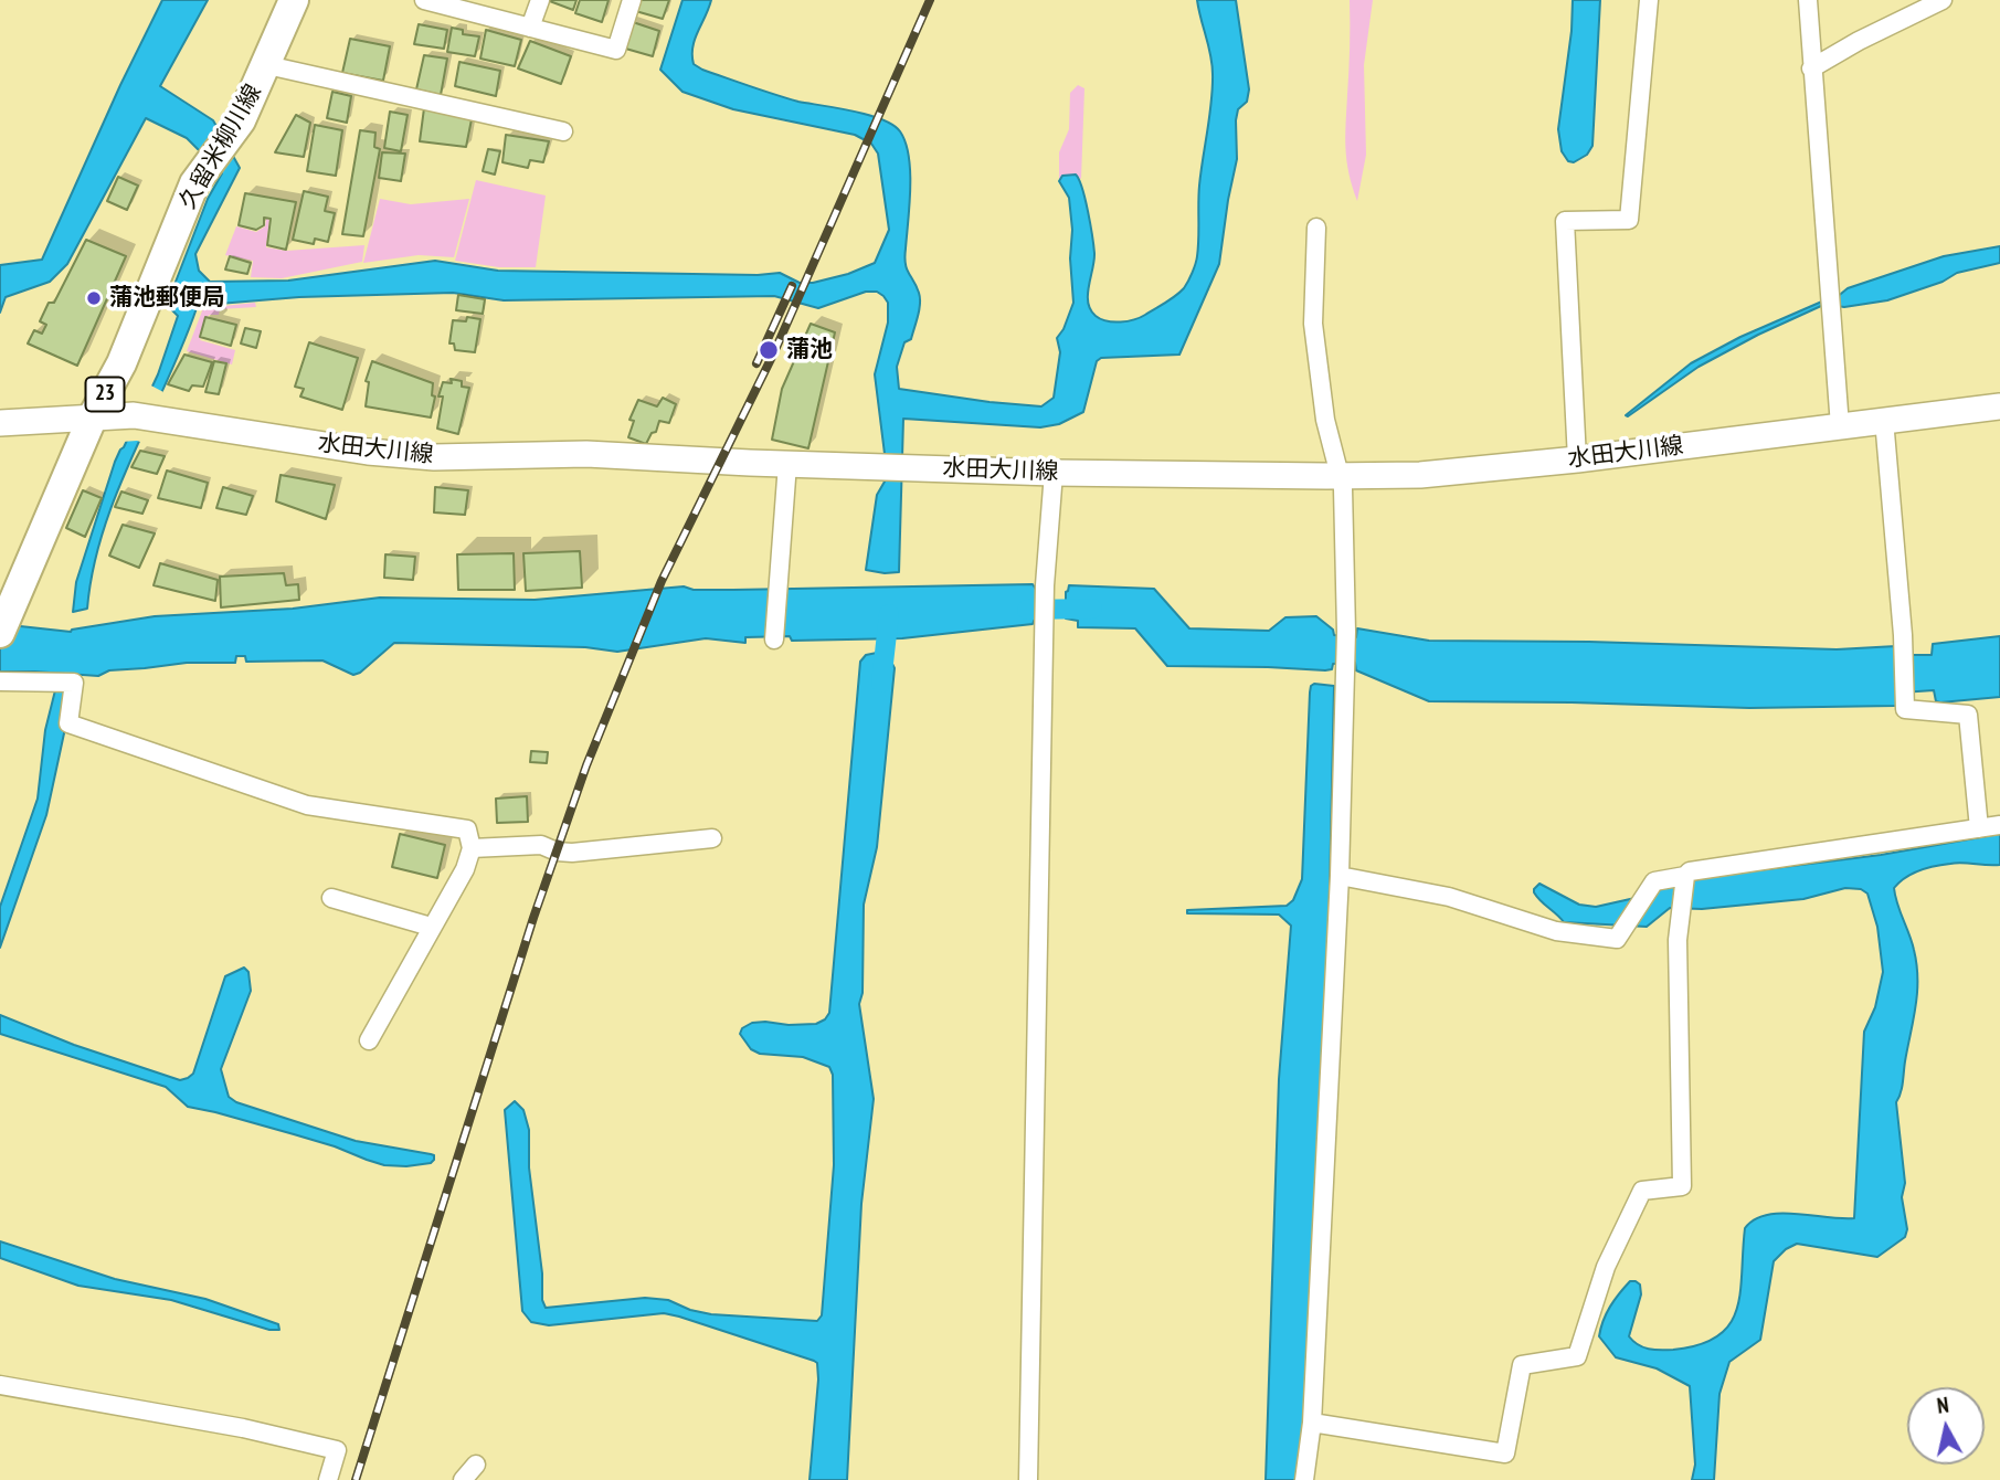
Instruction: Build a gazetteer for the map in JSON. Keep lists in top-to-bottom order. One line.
{"streets":{"main road":["久留米柳川線","23","水田大川線"]},"crossings":[["久留米柳川線","水田大川線"]],"places":["蒲池郵便局","蒲池"],"north":"top"}
